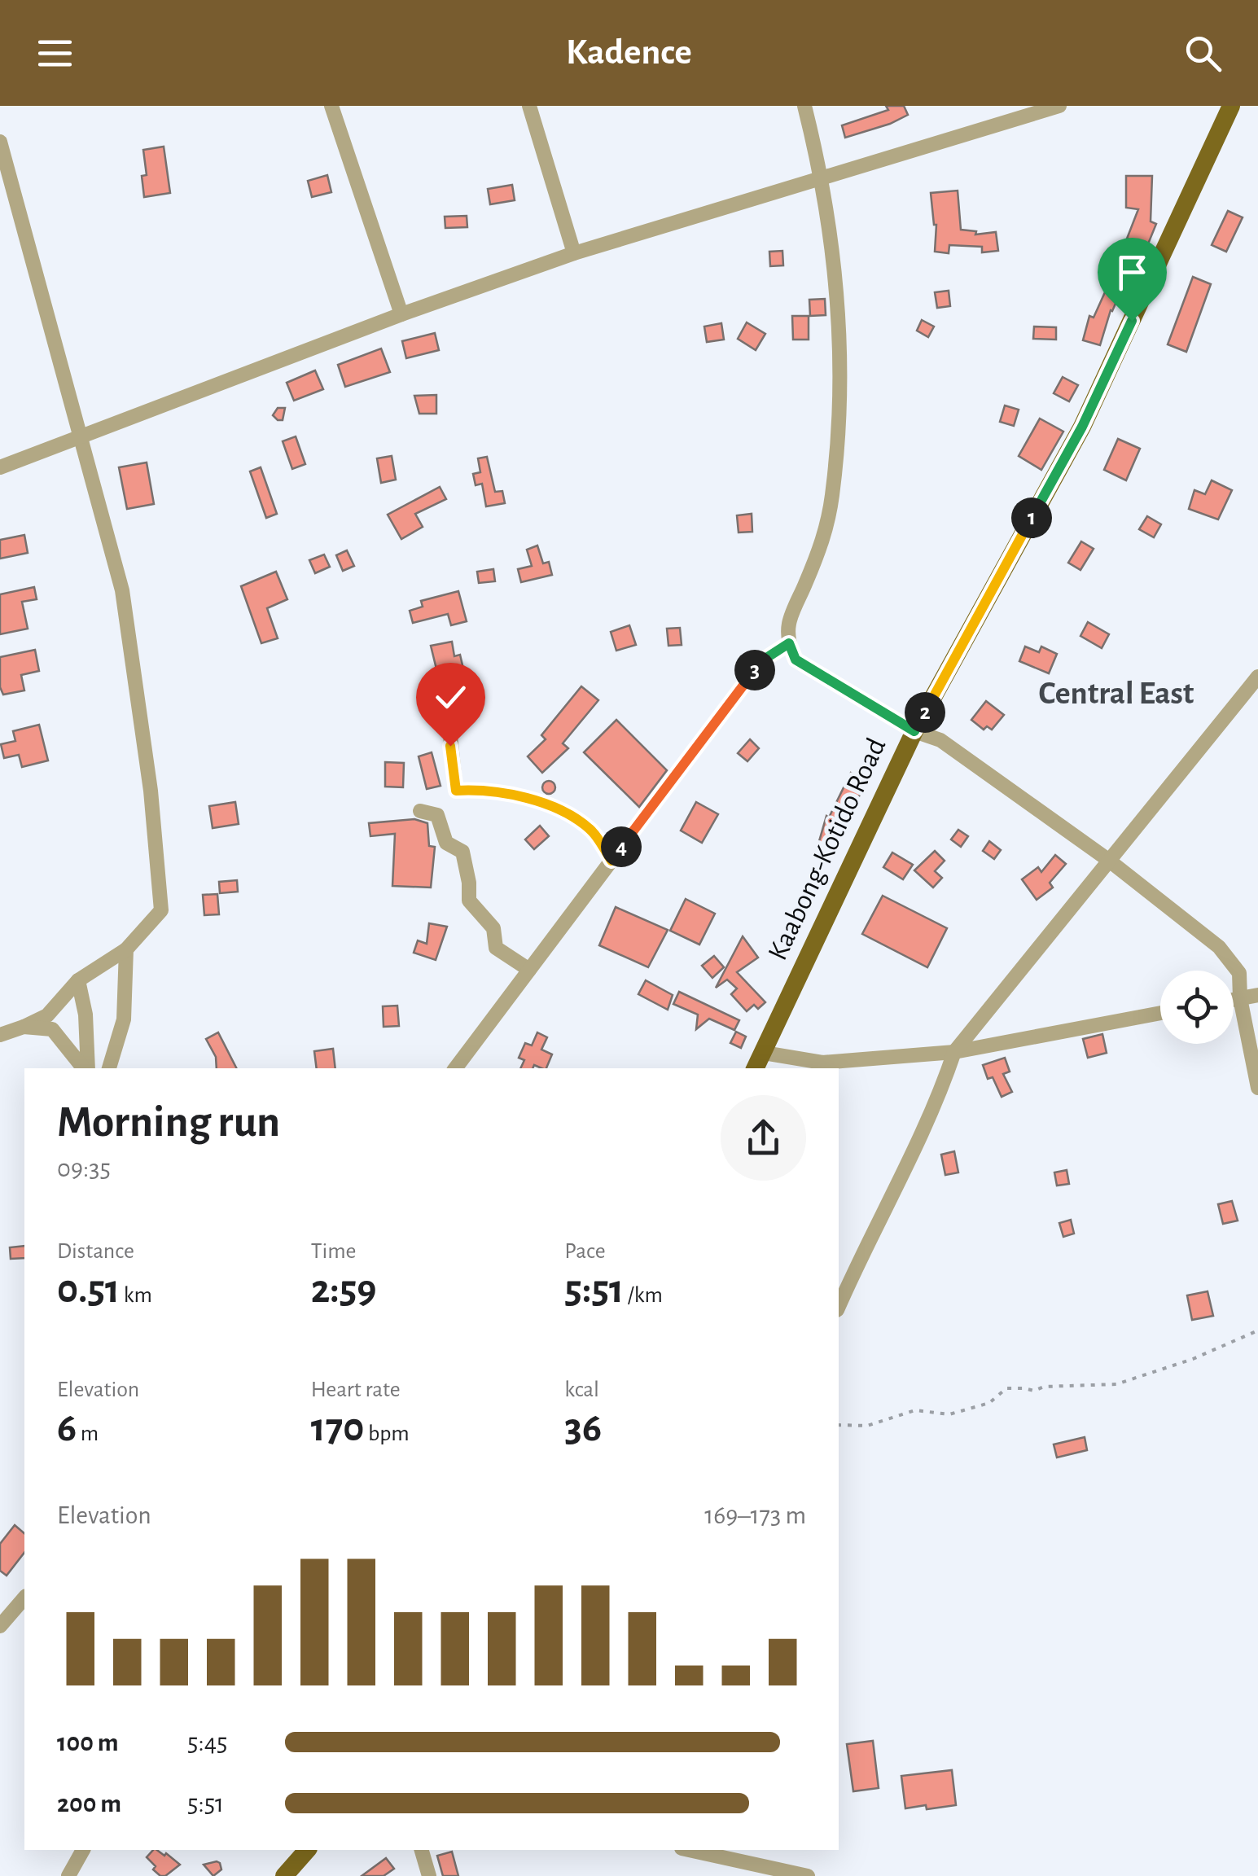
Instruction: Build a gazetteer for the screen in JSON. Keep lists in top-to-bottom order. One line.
{"streets":{"main road":["Kaabong-Kotido Road"]},"districts":["Central East"],"page":{"header":"Kadence","pins":["1","3","2","4"],"heading":["Morning run","09:35"],"stats":[["Distance","0.51 km"],["Time","2:59"],["Pace","5:51 /km"],["Elevation","6 m"],["Heart rate","170 bpm"],["kcal","36"]],"chart":["Elevation","169–173 m"],"list":[{"name":"100 m","note":"5:45"},{"name":"200 m","note":"5:51"}]}}
